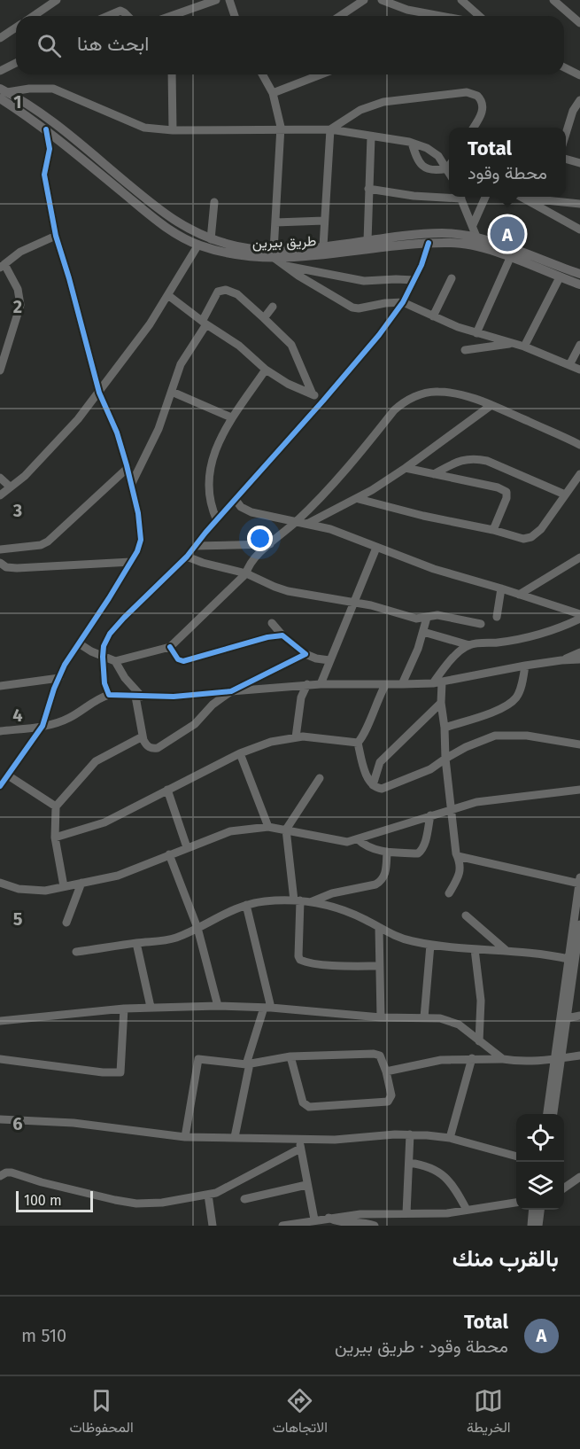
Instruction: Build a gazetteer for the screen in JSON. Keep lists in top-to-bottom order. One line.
{"streets":{"main road":["طريق بيرين"]},"scale_bar":"100 m","page":{"search":"ابحث هنا","popup":["Total","محطة وقود"],"pins":"A","scale":"100 m","heading":"بالقرب منك","list":[{"mark":"A","name":"Total","note":"محطة وقود · طريق بيرين","value":"510 m"}],"nav":["الخريطة","الاتجاهات","المحفوظات"]},"grid":{"rows":["1","2","3","4","5","6"]}}
